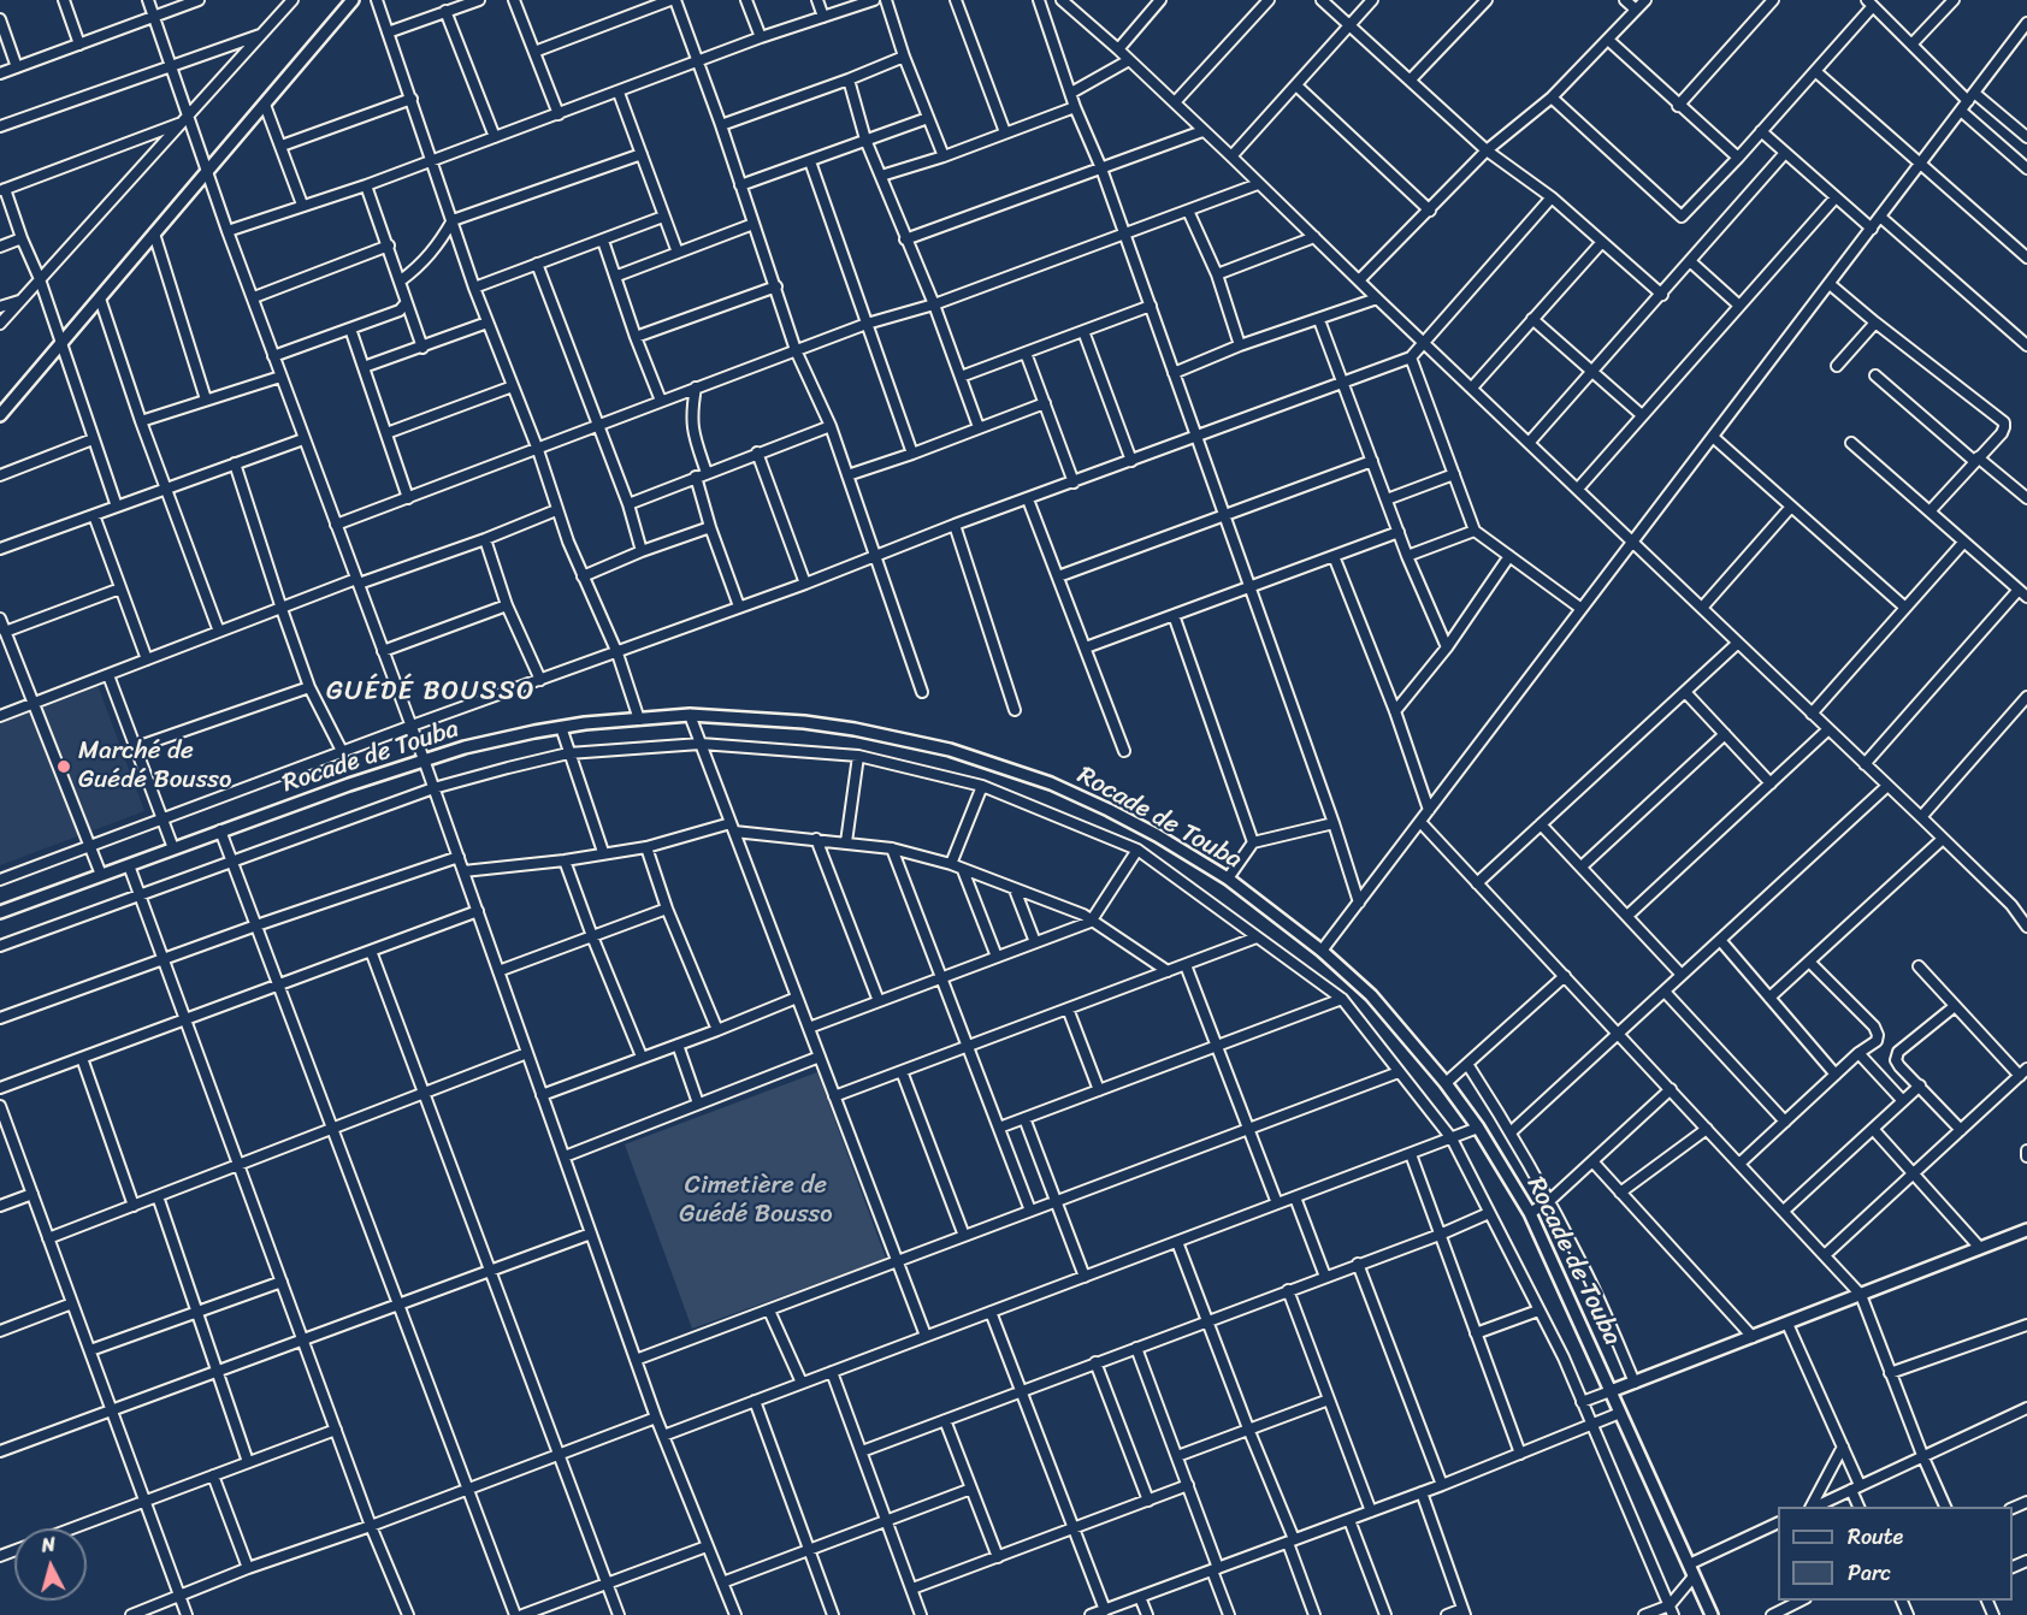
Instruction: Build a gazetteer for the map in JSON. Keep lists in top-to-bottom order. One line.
{"streets":{"main road":["Rocade de Touba"]},"districts":["GUÉDÉ BOUSSO"],"parks":["Cimetière de Guédé Bousso"],"places":["Marché de Guédé Bousso"],"legend":["Route","Parc"],"north":"top"}
